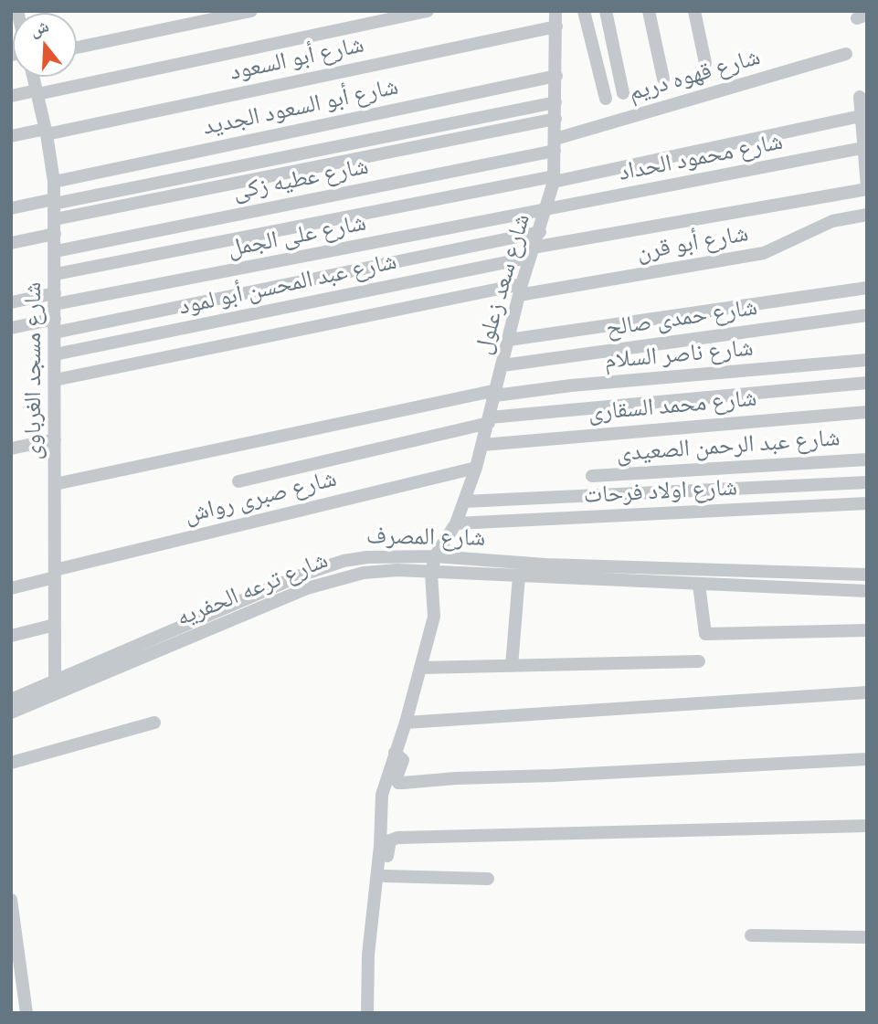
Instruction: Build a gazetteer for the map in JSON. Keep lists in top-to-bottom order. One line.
{"streets":{"street":["شارع أبو السعود","شارع قهوه دريم","شارع أبو السعود الجديد","شارع محمود الحداد","شارع عطيه زكى","شارع على الجمل","شارع أبو قرن","شارع عبد المحسن أبو لمود","شارع سعد زعلول","شارع حمدى صالح","شارع ناصر السلام","شارع مسجد الغرباوى","شارع محمد السقارى","شارع عبد الرحمن الصعيدى","شارع اولاد فرحات","شارع صبرى رواش","شارع المصرف","شارع ترعه الحفريه"]},"crossings":[["شارع أبو السعود","شارع سعد زعلول"],["شارع أبو السعود","شارع مسجد الغرباوى"],["شارع قهوه دريم","شارع عطيه زكى"],["شارع قهوه دريم","شارع سعد زعلول"],["شارع أبو السعود الجديد","شارع سعد زعلول"],["شارع أبو السعود الجديد","شارع مسجد الغرباوى"],["شارع محمود الحداد","شارع على الجمل"],["شارع محمود الحداد","شارع سعد زعلول"],["شارع عطيه زكى","شارع سعد زعلول"],["شارع عطيه زكى","شارع مسجد الغرباوى"],["شارع على الجمل","شارع سعد زعلول"],["شارع على الجمل","شارع مسجد الغرباوى"],["شارع أبو قرن","شارع سعد زعلول"],["شارع أبو قرن","شارع مسجد الغرباوى"],["شارع عبد المحسن أبو لمود","شارع سعد زعلول"],["شارع عبد المحسن أبو لمود","شارع مسجد الغرباوى"],["شارع سعد زعلول","شارع حمدى صالح"],["شارع سعد زعلول","شارع ناصر السلام"],["شارع سعد زعلول","شارع محمد السقارى"],["شارع سعد زعلول","شارع اولاد فرحات"],["شارع سعد زعلول","شارع صبرى رواش"],["شارع سعد زعلول","شارع المصرف"],["شارع ناصر السلام","شارع مسجد الغرباوى"],["شارع مسجد الغرباوى","شارع صبرى رواش"],["شارع مسجد الغرباوى","شارع المصرف"]],"north":"top"}
